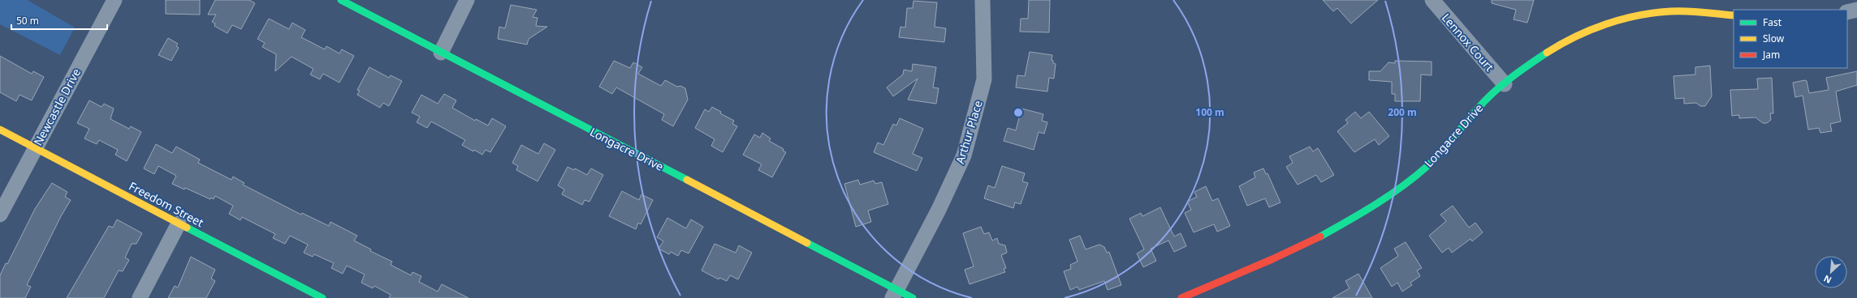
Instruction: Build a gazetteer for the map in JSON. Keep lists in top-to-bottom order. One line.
{"streets":{"street":["Lennox Court","Newcastle Drive","Arthur Place","Longacre Drive","Freedom Street"]},"crossings":[["Lennox Court","Longacre Drive"],["Newcastle Drive","Freedom Street"],["Arthur Place","Longacre Drive"]],"legend":["Fast","Slow","Jam"],"scale_bar":"50 m","north":"bottom left","rings":["100 m","200 m"]}
